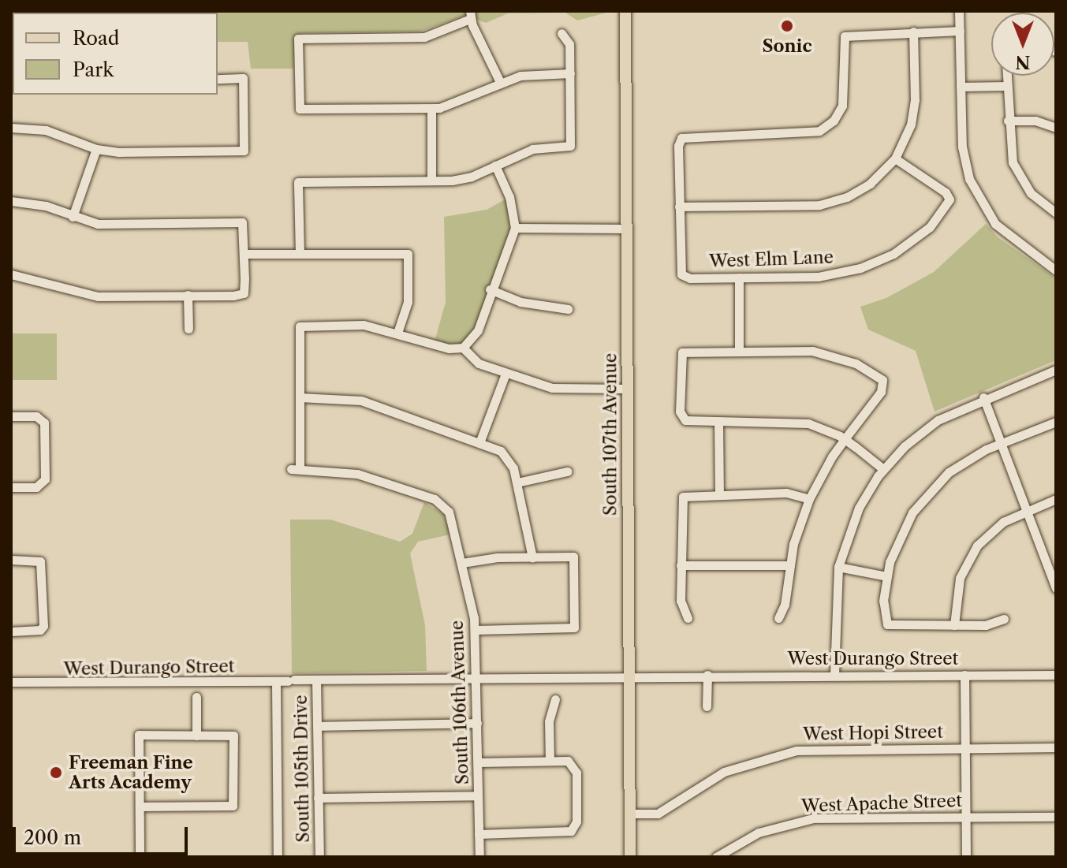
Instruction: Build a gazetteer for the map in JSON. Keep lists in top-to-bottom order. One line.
{"streets":{"main road":["South 107th Avenue"],"street":["West Elm Lane","West Durango Street","South 106th Avenue","West Hopi Street","South 105th Drive","West Apache Street"]},"crossings":[["South 107th Avenue","West Durango Street"],["South 107th Avenue","West Hopi Street"],["West Durango Street","South 106th Avenue"],["West Durango Street","South 105th Drive"]],"places":["Sonic","Freeman Fine Arts Academy"],"legend":["Road","Park"],"scale_bar":"200 m","north":"bottom"}
